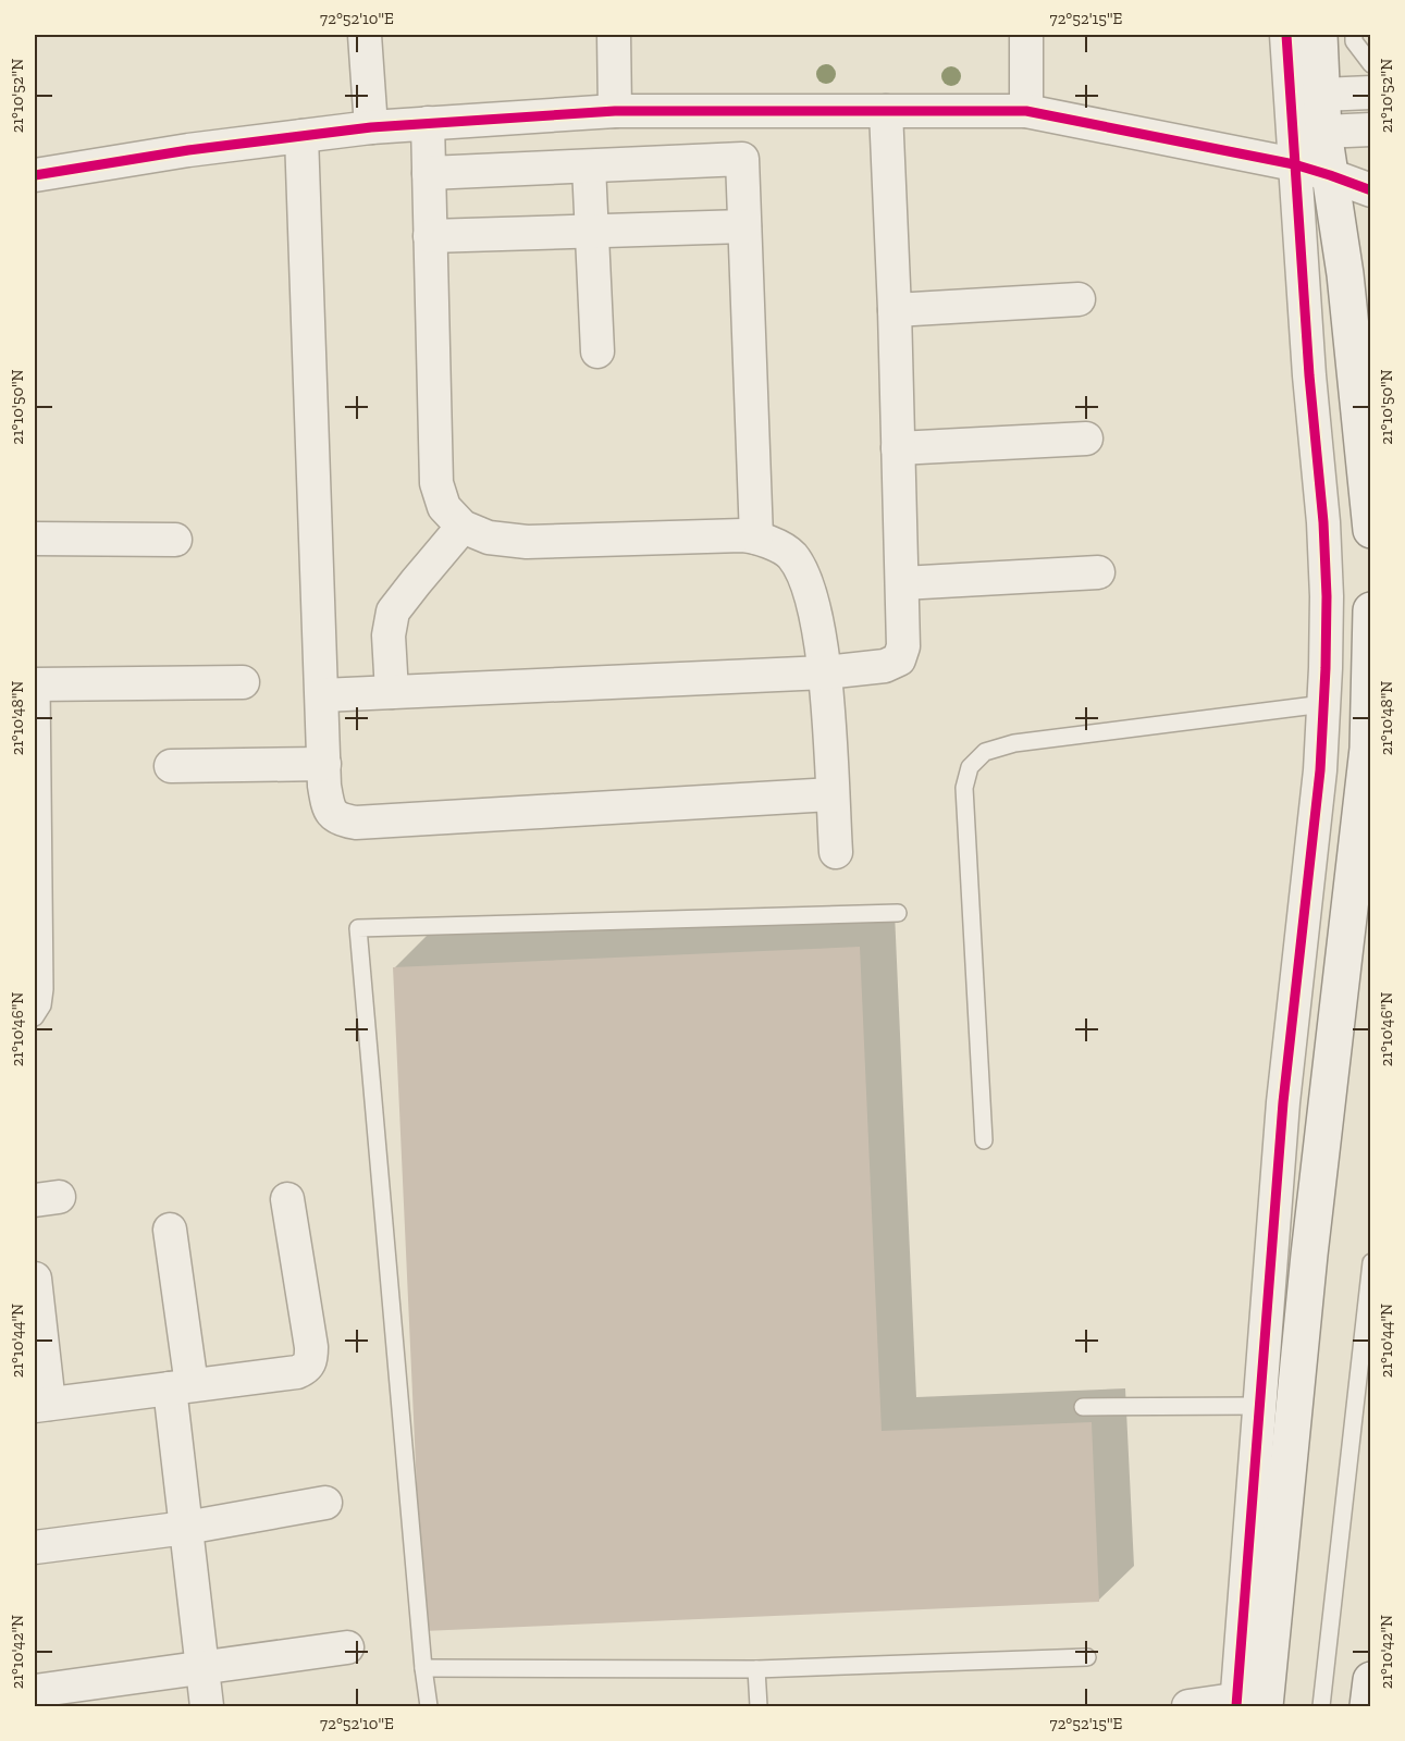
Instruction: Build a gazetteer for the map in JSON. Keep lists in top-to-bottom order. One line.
{"coordinates":["72°52'10\"E","72°52'15\"E","21°10'52\"N","21°10'50\"N","21°10'48\"N","21°10'46\"N","21°10'44\"N","21°10'42\"N"]}
